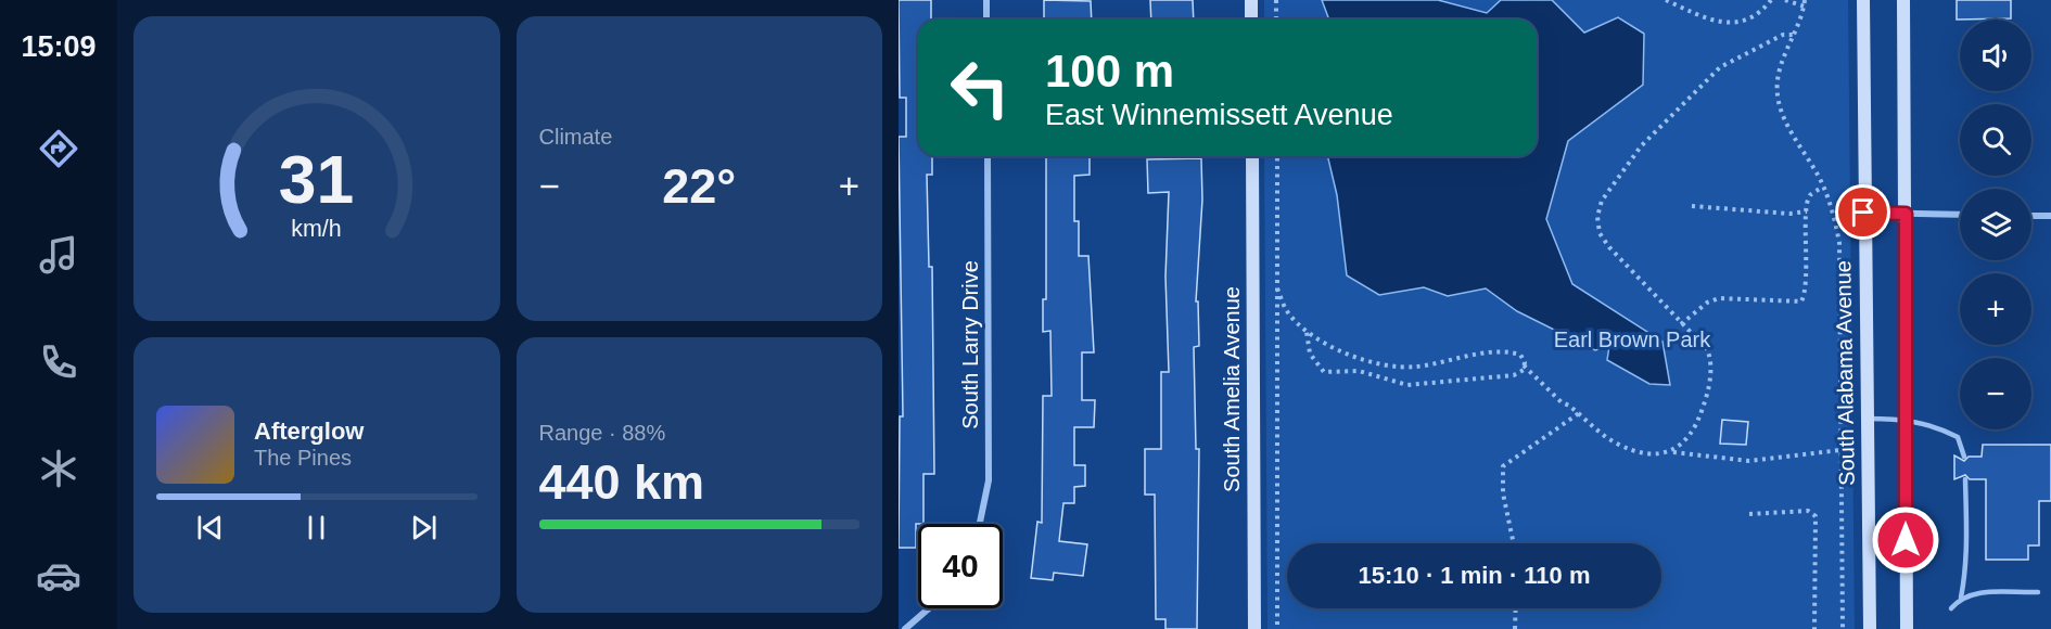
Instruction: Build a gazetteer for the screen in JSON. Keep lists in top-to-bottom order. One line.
{"streets":{"street":["South Larry Drive","South Alabama Avenue","South Amelia Avenue"]},"parks":["Earl Brown Park"],"page":{"tabs":"15:09","tile":["Climate",["Range · 88%","440 km"]],"map_buttons":["+","−"],"turn":["100 m","East Winnemissett Avenue"],"heat":["−","22°","+"],"song":["Afterglow","The Pines"],"limit":"40","trip":"15:10 · 1 min · 110 m","gauge":["31","km/h"]}}
